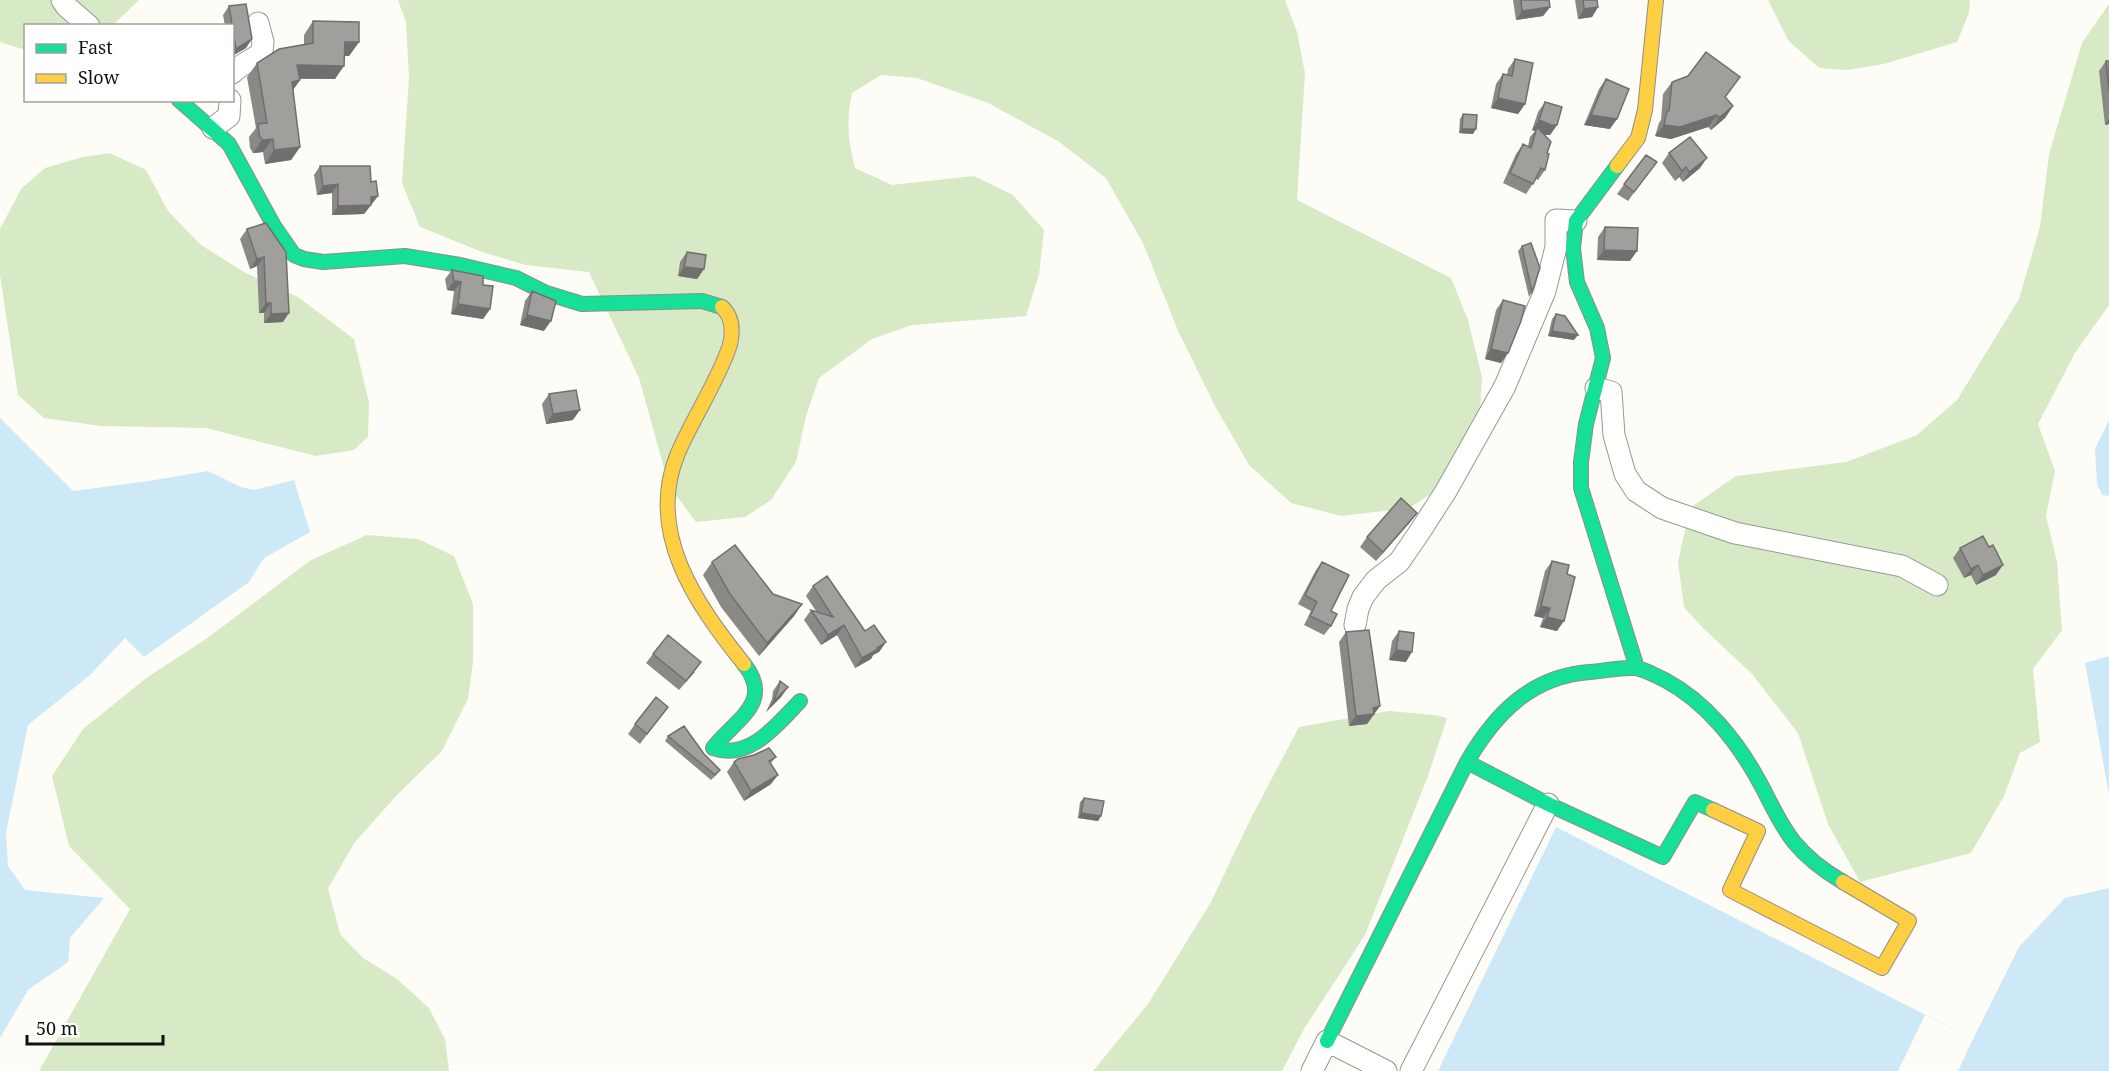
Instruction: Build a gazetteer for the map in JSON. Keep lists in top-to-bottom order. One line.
{"legend":["Fast","Slow"],"scale_bar":"50 m"}
